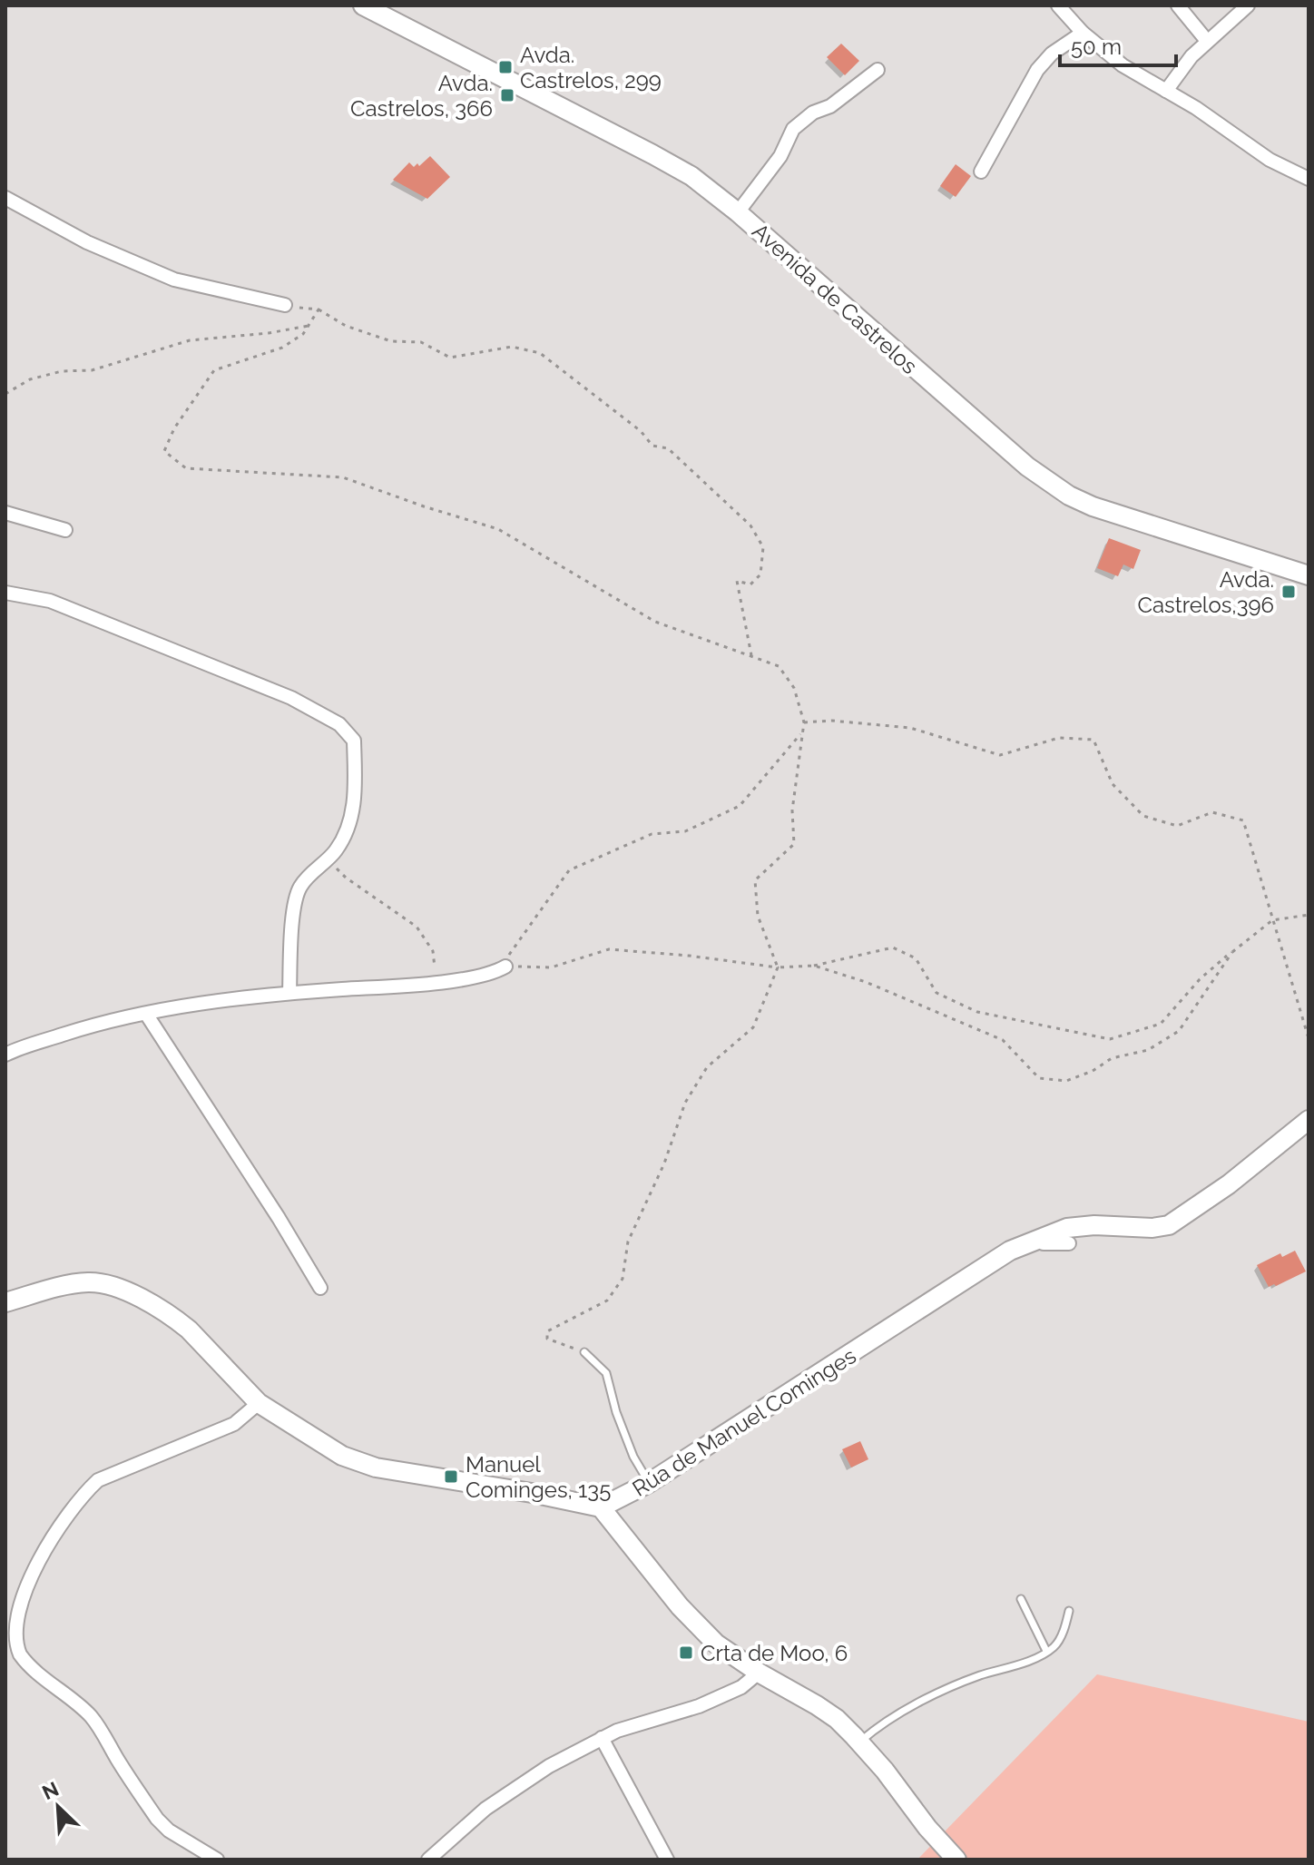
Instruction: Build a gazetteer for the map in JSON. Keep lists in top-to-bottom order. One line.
{"streets":{"street":["Avenida de Castrelos","Rúa de Manuel Cominges"]},"places":{"transit":["Avda. Castrelos, 299","Avda. Castrelos, 366","Avda. Castrelos,396","Manuel Cominges, 135","Crta de Moo, 6"]},"scale_bar":"50 m","north":"top left"}
